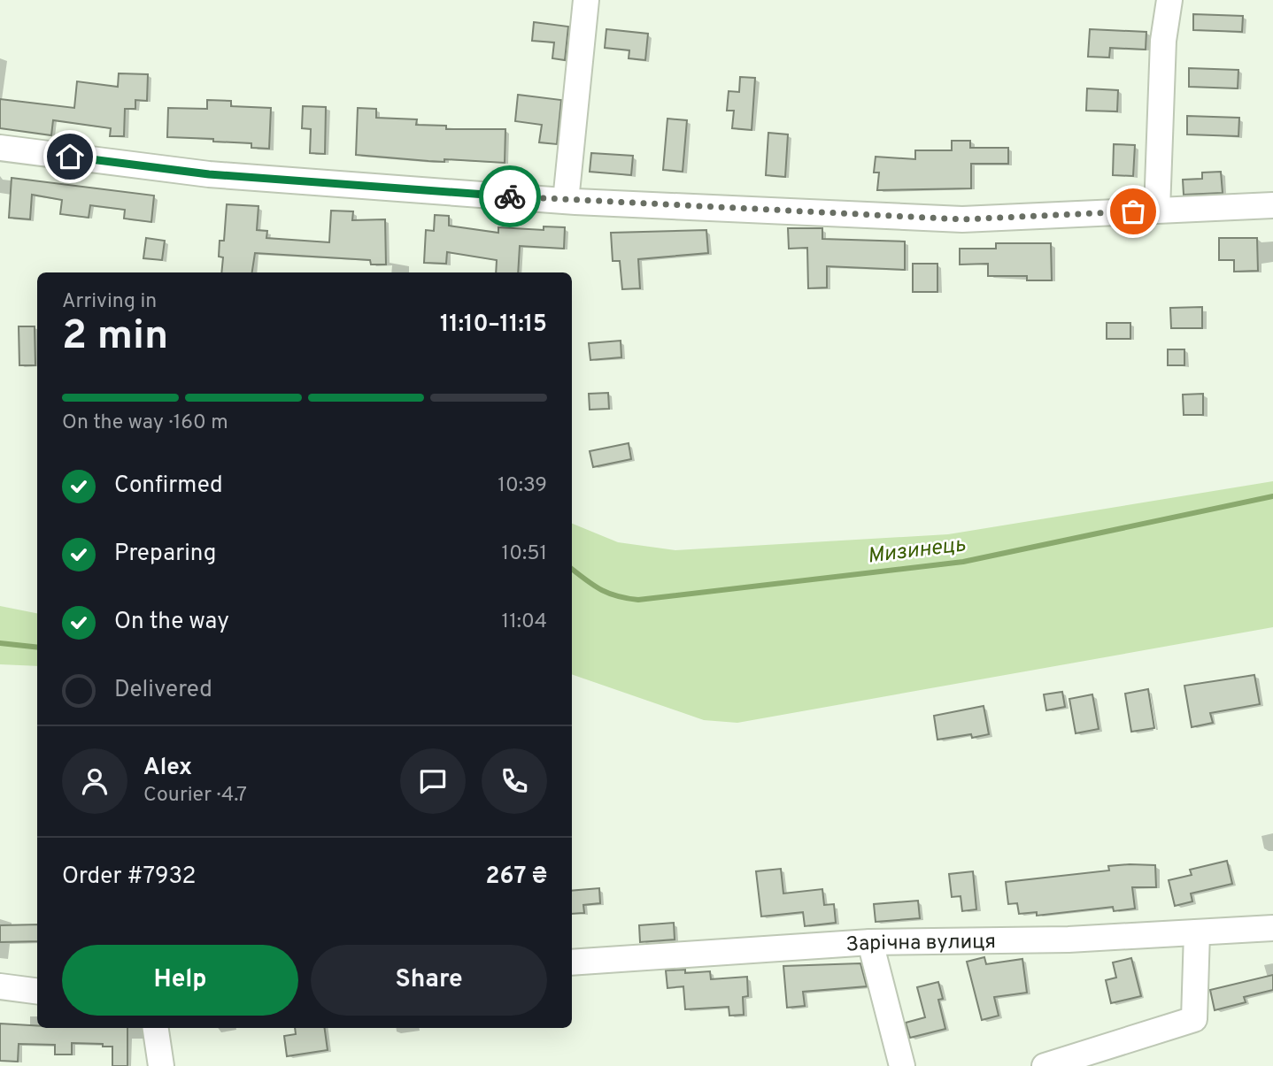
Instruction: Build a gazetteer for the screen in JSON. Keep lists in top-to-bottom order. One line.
{"streets":{"street":["Зарічна вулиця"]},"water":["Мизинець"],"page":{"heading":["2 min","Arriving in","11:10–11:15"],"panel":["Alex","Courier · 4.7","Order #7932","267 ₴"],"bar":"On the way · 160 m","list":[["Confirmed","10:39"],["Preparing","10:51"],["On the way","11:04"],"Delivered"],"buttons":["Help","Share"]}}
